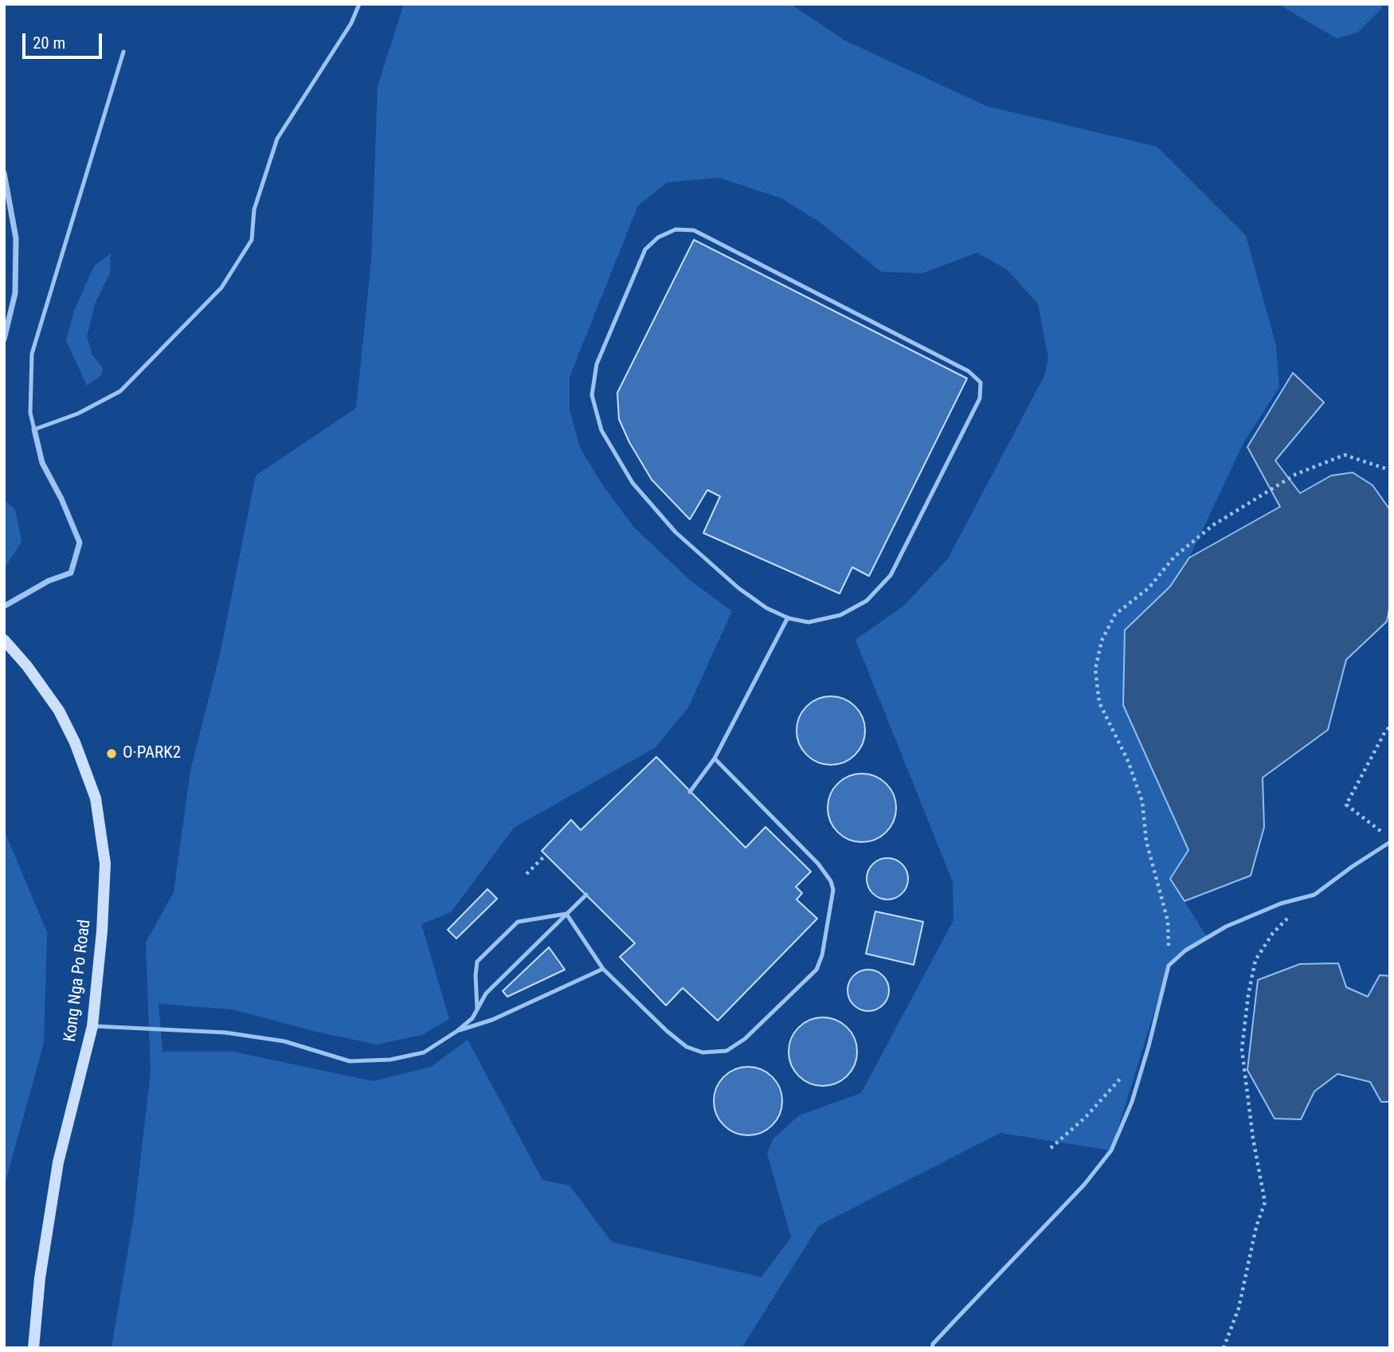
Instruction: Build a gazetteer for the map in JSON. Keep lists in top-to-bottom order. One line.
{"streets":{"street":["Kong Nga Po Road"]},"places":["O·PARK2"],"scale_bar":"20 m"}
